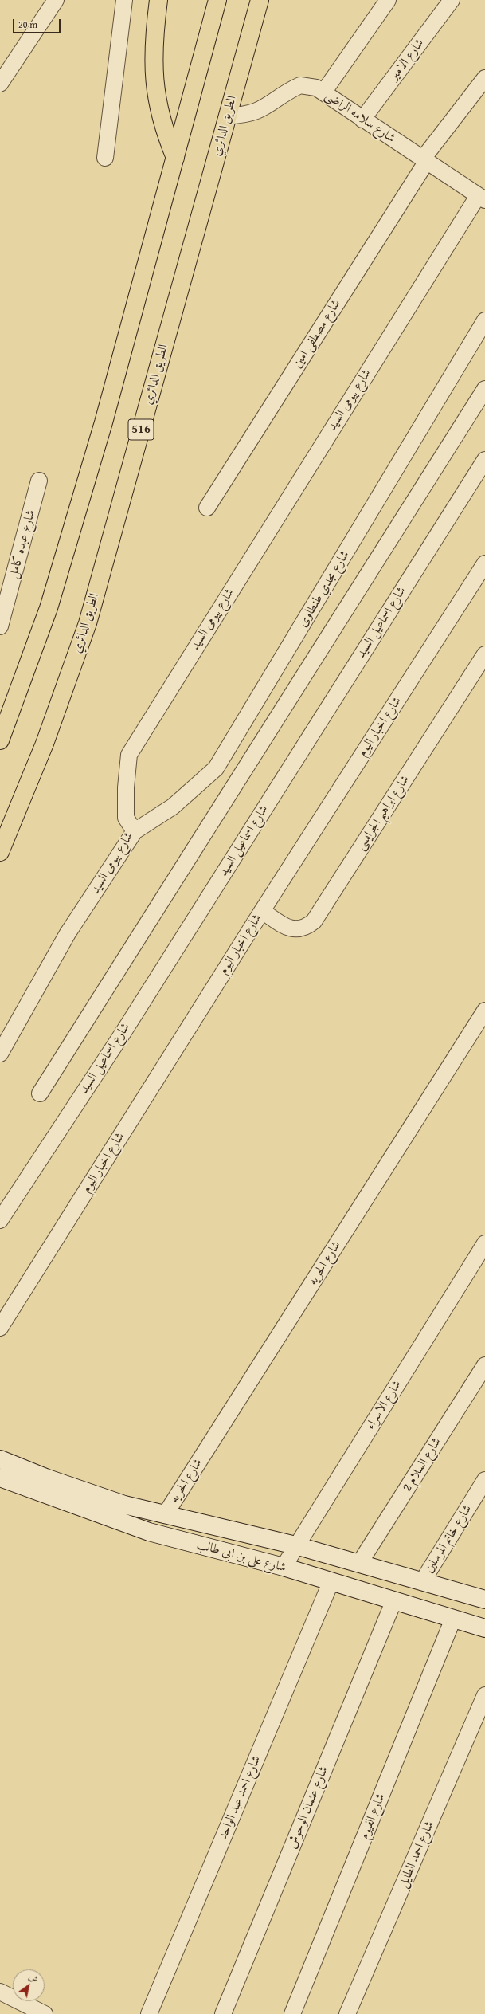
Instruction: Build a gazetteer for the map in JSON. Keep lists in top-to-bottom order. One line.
{"streets":{"highway":["الطريق الدائري","516"],"street":["شارع الامير","شارع سلامه الراضى","شارع مصطفى امين","شارع بيومى السيد","شارع عبده كامل","شارع مجدي طنطاوى","شارع اسماعيل السيد","شارع اخبار اليوم","شارع ابراهيم الجرايسى","شارع الحريه","شارع الاسراء","شارع السلام 2","شارع خاتم المرسلين","شارع على بن ابى طالب","شارع احمد عبد الواحد","شارع عثمان الوحوش","شارع الفيوم","شارع احمد الطايل"]},"crossings":[["شارع الامير","شارع سلامه الراضى"],["شارع سلامه الراضى","الطريق الدائري"],["شارع سلامه الراضى","شارع مصطفى امين"],["شارع سلامه الراضى","شارع بيومى السيد"],["شارع بيومى السيد","شارع مجدي طنطاوى"],["شارع اخبار اليوم","شارع ابراهيم الجرايسى"],["شارع الحريه","شارع على بن ابى طالب"],["شارع الاسراء","شارع على بن ابى طالب"],["شارع السلام 2","شارع على بن ابى طالب"],["شارع خاتم المرسلين","شارع على بن ابى طالب"],["شارع على بن ابى طالب","شارع احمد عبد الواحد"],["شارع على بن ابى طالب","شارع عثمان الوحوش"],["شارع على بن ابى طالب","شارع الفيوم"]],"scale_bar":"20 m","north":"top right"}
